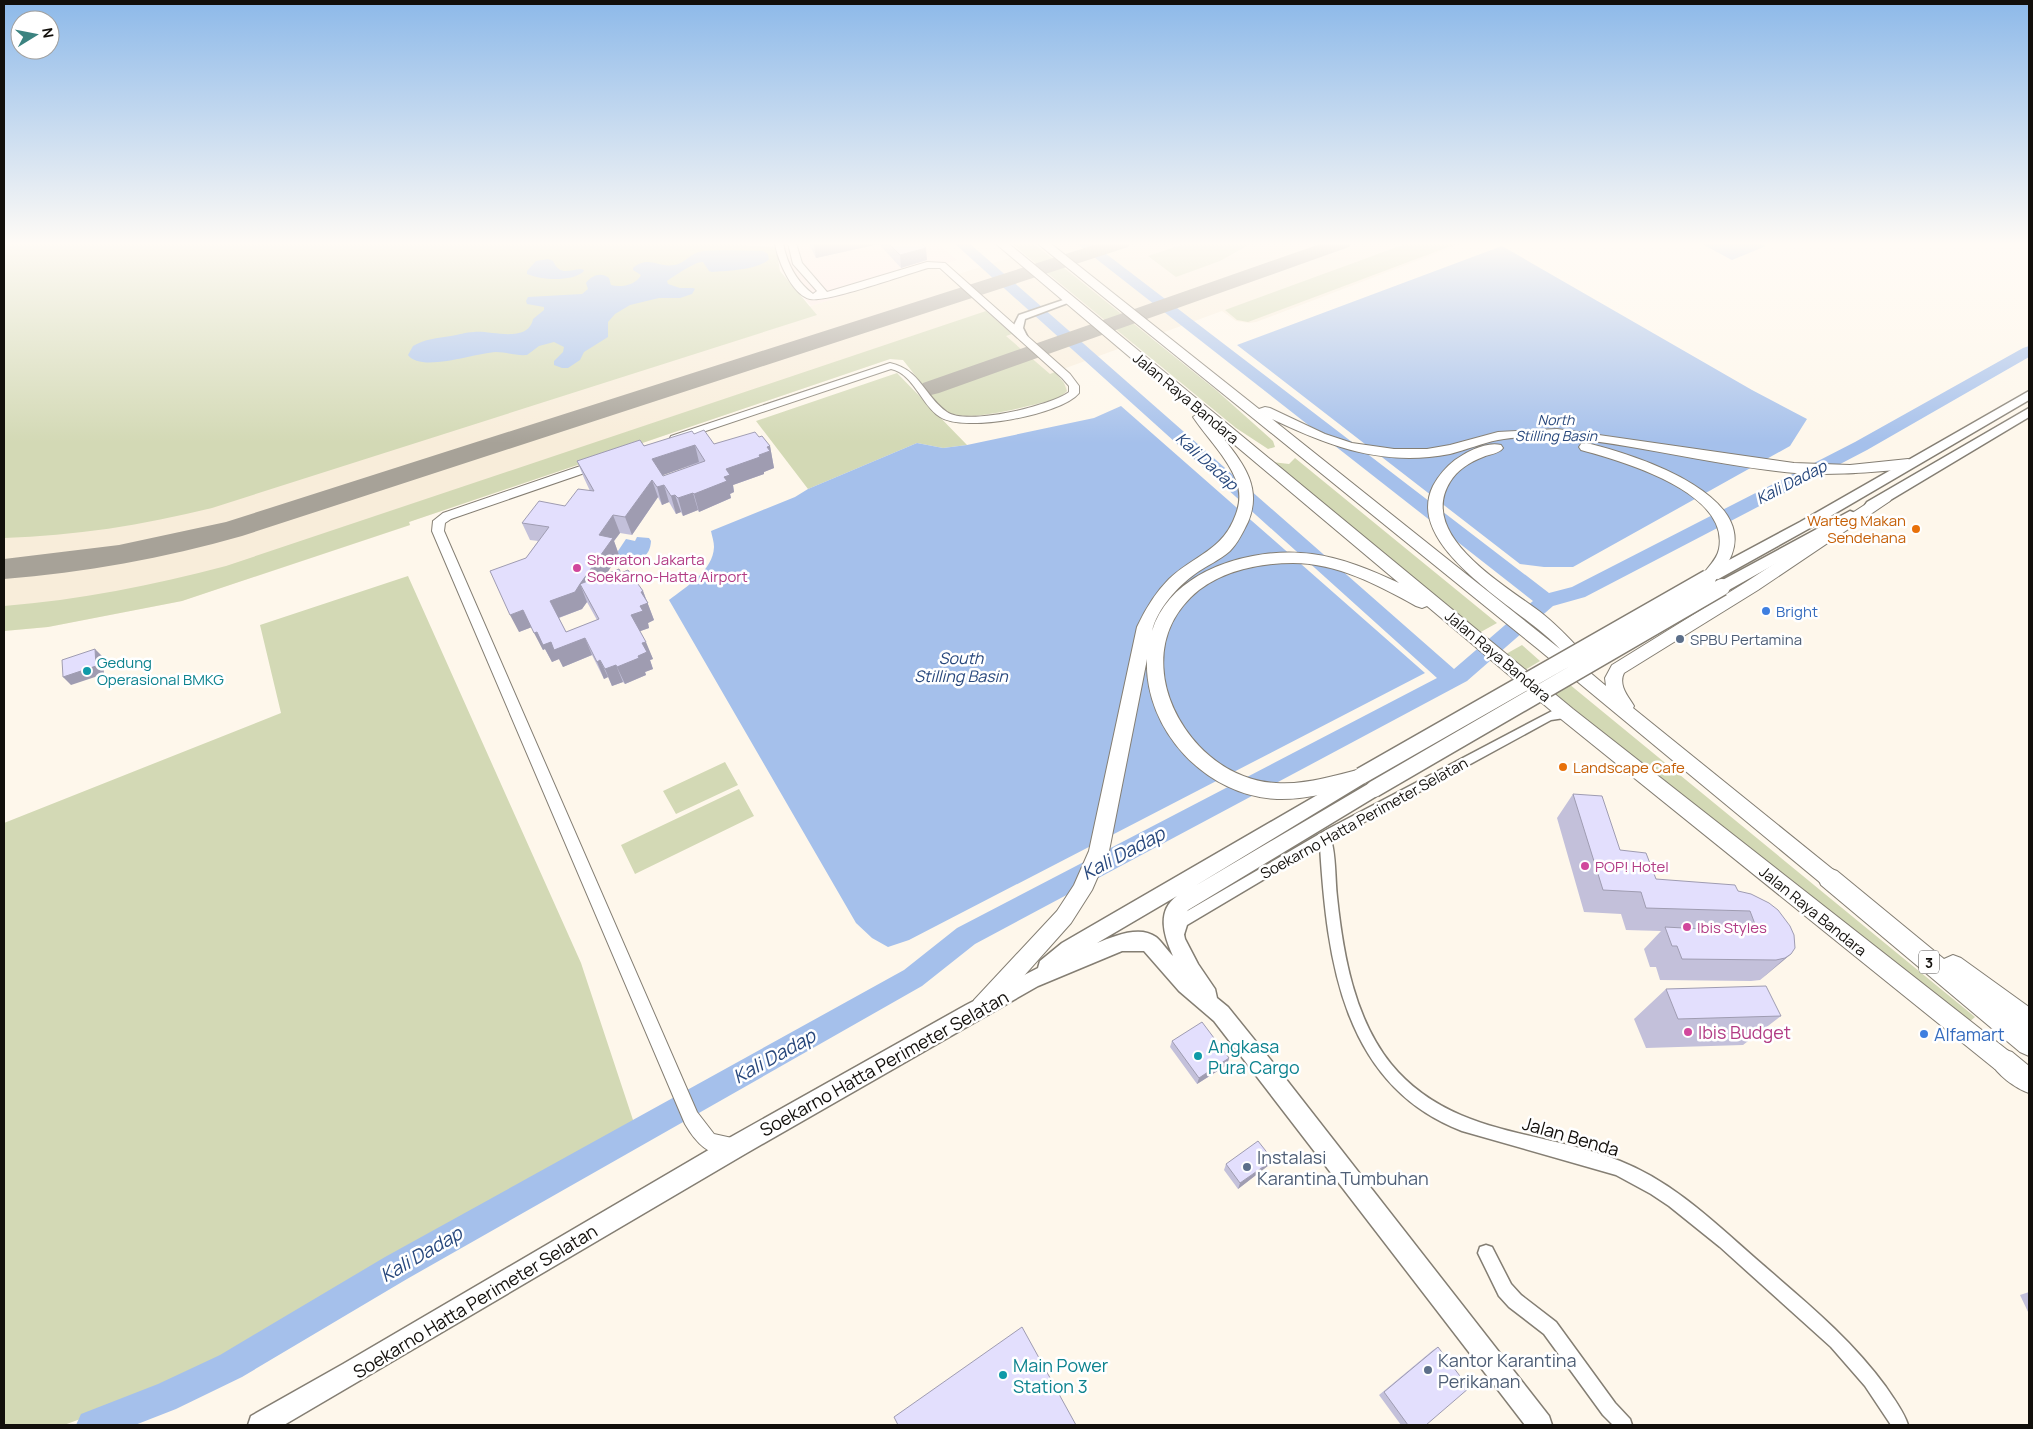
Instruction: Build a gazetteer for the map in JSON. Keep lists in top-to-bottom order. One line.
{"streets":{"highway":["3"],"main road":["Jalan Raya Bandara","Soekarno Hatta Perimeter Selatan"],"street":["Jalan Benda"]},"crossings":[["Jalan Raya Bandara","Soekarno Hatta Perimeter Selatan"],["Jalan Raya Bandara","3"]],"water":["North Stilling Basin","Kali Dadap","South Stilling Basin"],"places":["Warteg Makan Sendehana","Sheraton Jakarta Soekarno-Hatta Airport","Bright","SPBU Pertamina","Gedung Operasional BMKG","Landscape Cafe","POP! Hotel","Ibis Styles","Ibis Budget","Alfamart","Angkasa Pura Cargo","Instalasi Karantina Tumbuhan","Kantor Karantina Perikanan","Main Power Station 3"],"north":"right"}
